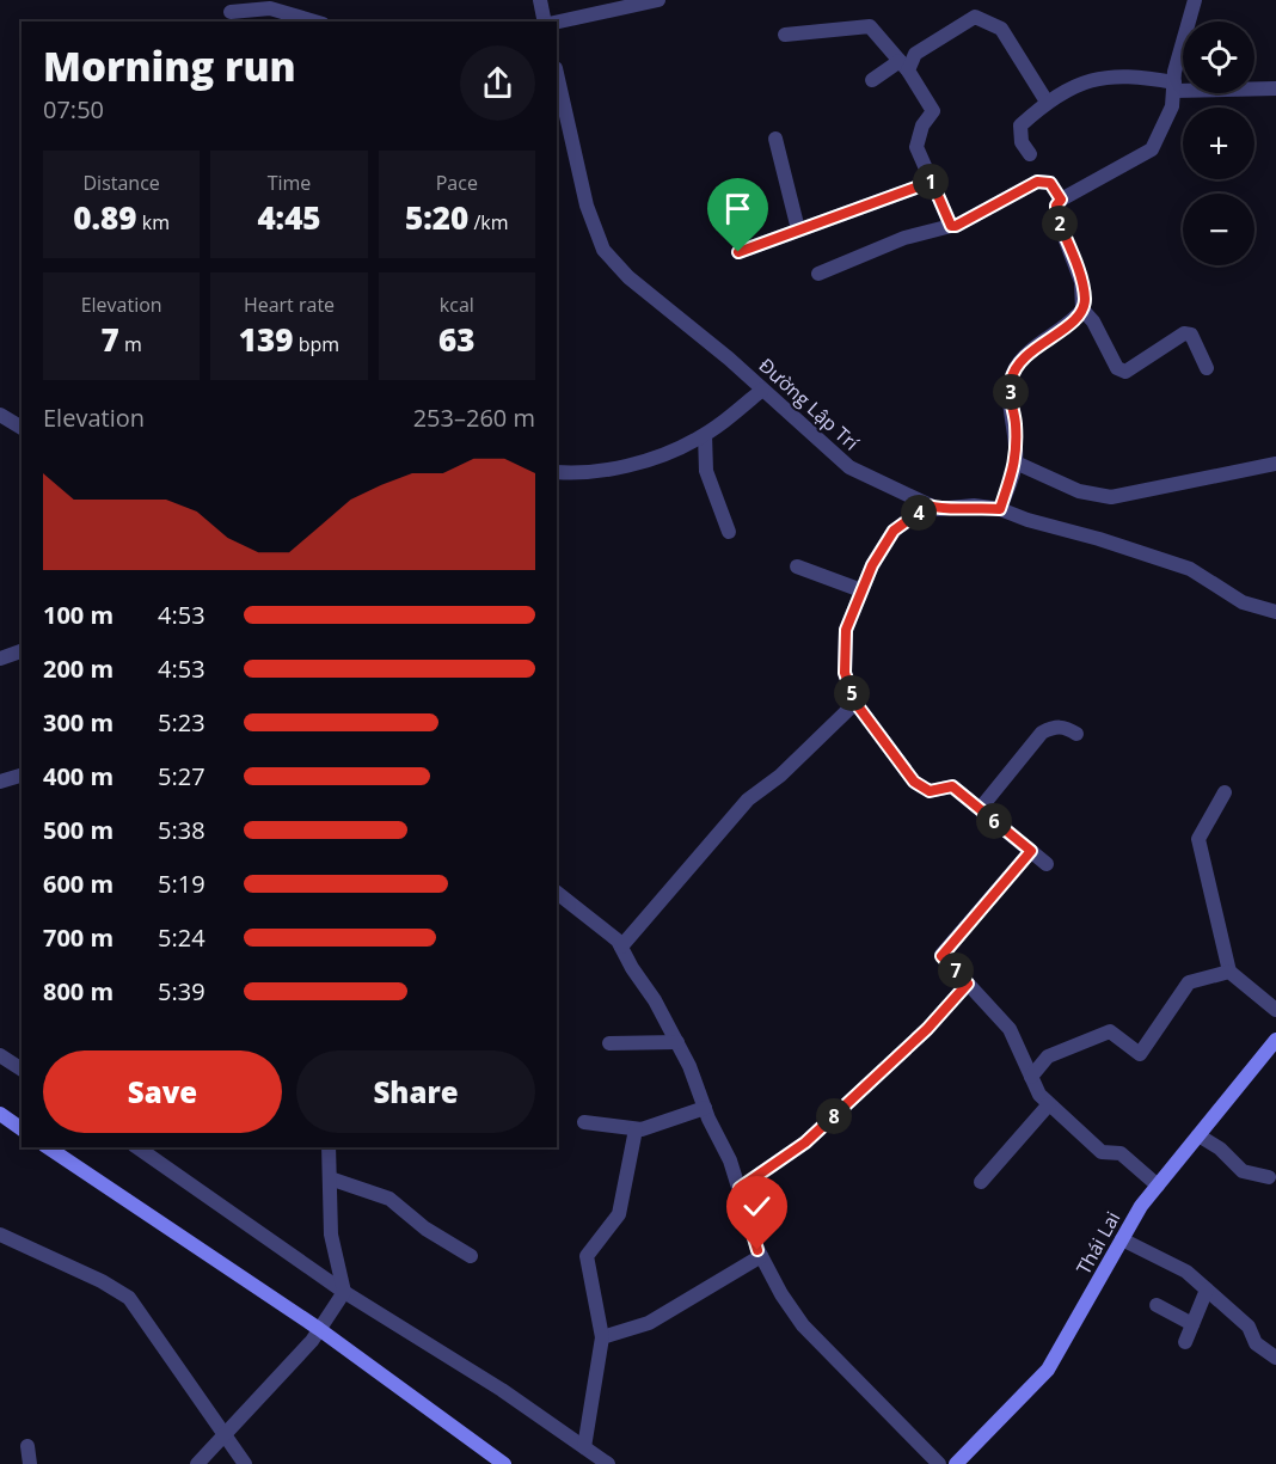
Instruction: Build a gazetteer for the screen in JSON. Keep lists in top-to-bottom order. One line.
{"streets":{"street":["Đường Lập Trí","Thái Lai"]},"page":{"map_buttons":["+","−"],"heading":["Morning run","07:50"],"stats":[["Distance","0.89 km"],["Time","4:45"],["Pace","5:20 /km"],["Elevation","7 m"],["Heart rate","139 bpm"],["kcal","63"]],"pins":["1","2","3","4","5","6","7","8"],"chart":["Elevation","253–260 m"],"list":[{"name":"100 m","note":"4:53"},{"name":"200 m","note":"4:53"},{"name":"300 m","note":"5:23"},{"name":"400 m","note":"5:27"},{"name":"500 m","note":"5:38"},{"name":"600 m","note":"5:19"},{"name":"700 m","note":"5:24"},{"name":"800 m","note":"5:39"}],"buttons":["Save","Share"]}}
